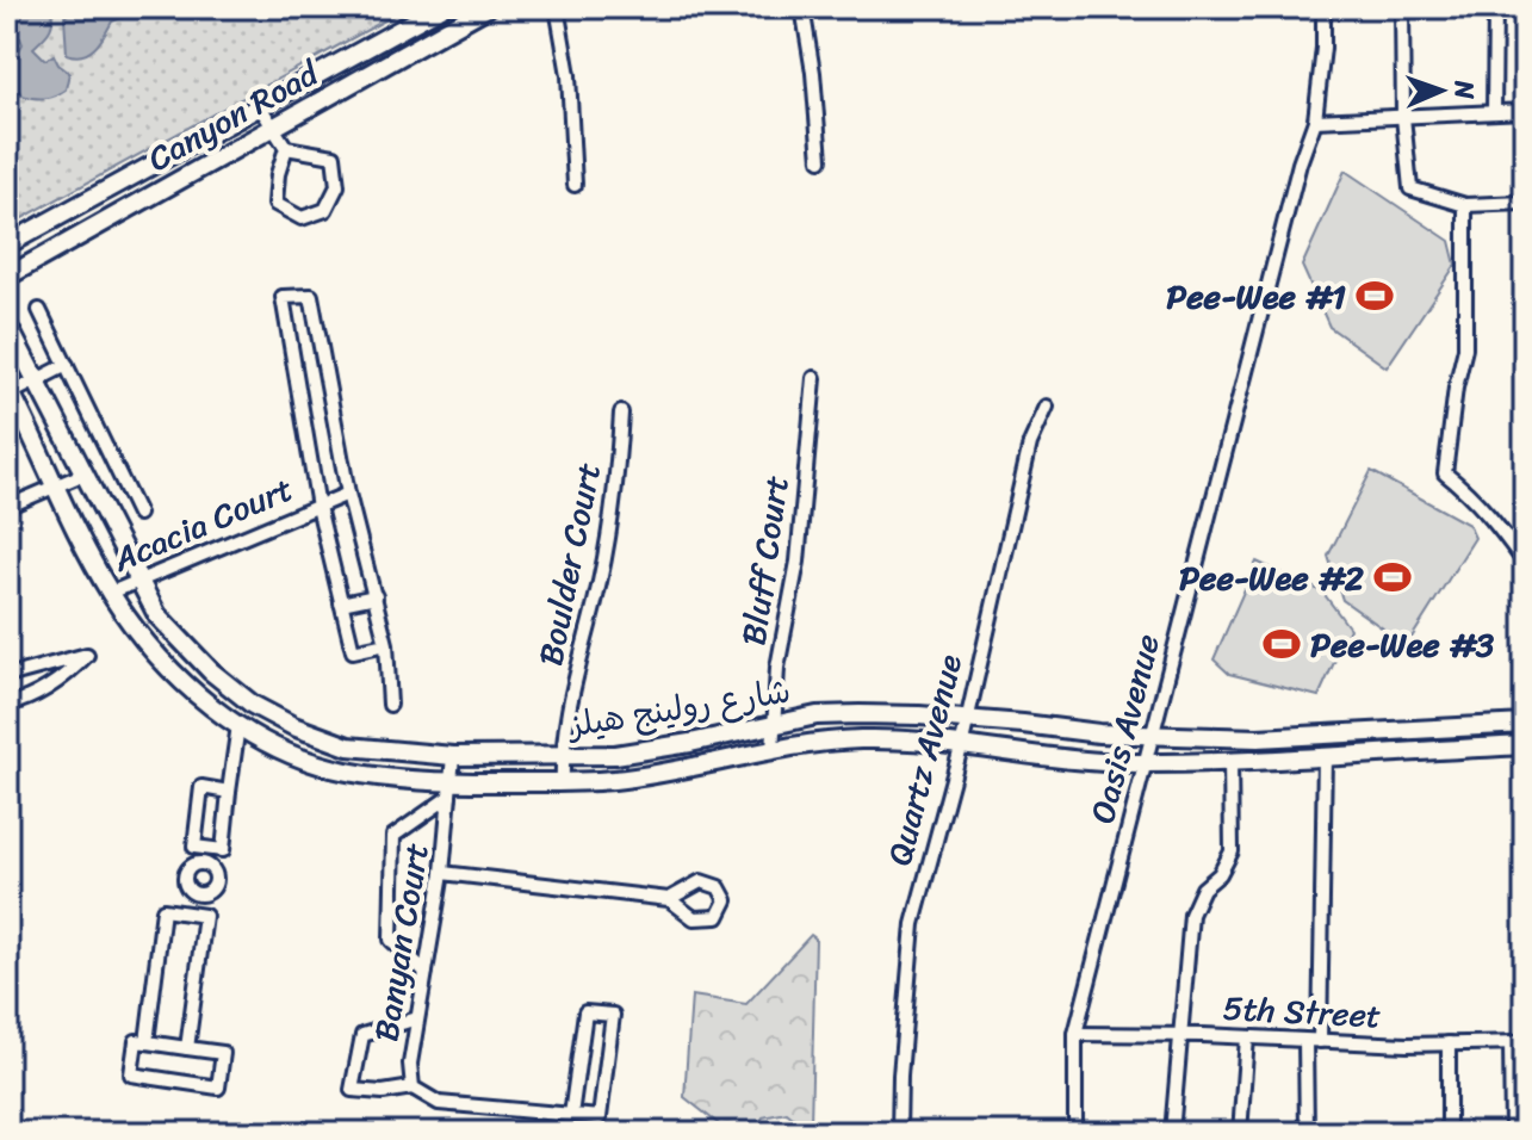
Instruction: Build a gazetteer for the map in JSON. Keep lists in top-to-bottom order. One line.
{"streets":{"main road":["Canyon Road","شارع رولينج هيلز"],"street":["Acacia Court","Bluff Court","Boulder Court","Oasis Avenue","Quartz Avenue","Banyan Court","5th Street"]},"crossings":[["Acacia Court","شارع رولينج هيلز"],["Bluff Court","شارع رولينج هيلز"],["Boulder Court","شارع رولينج هيلز"],["شارع رولينج هيلز","Oasis Avenue"],["شارع رولينج هيلز","Quartz Avenue"],["شارع رولينج هيلز","Banyan Court"],["Oasis Avenue","5th Street"]],"places":{"sports":["Pee-Wee #1","Pee-Wee #2","Pee-Wee #3"]},"north":"right"}
